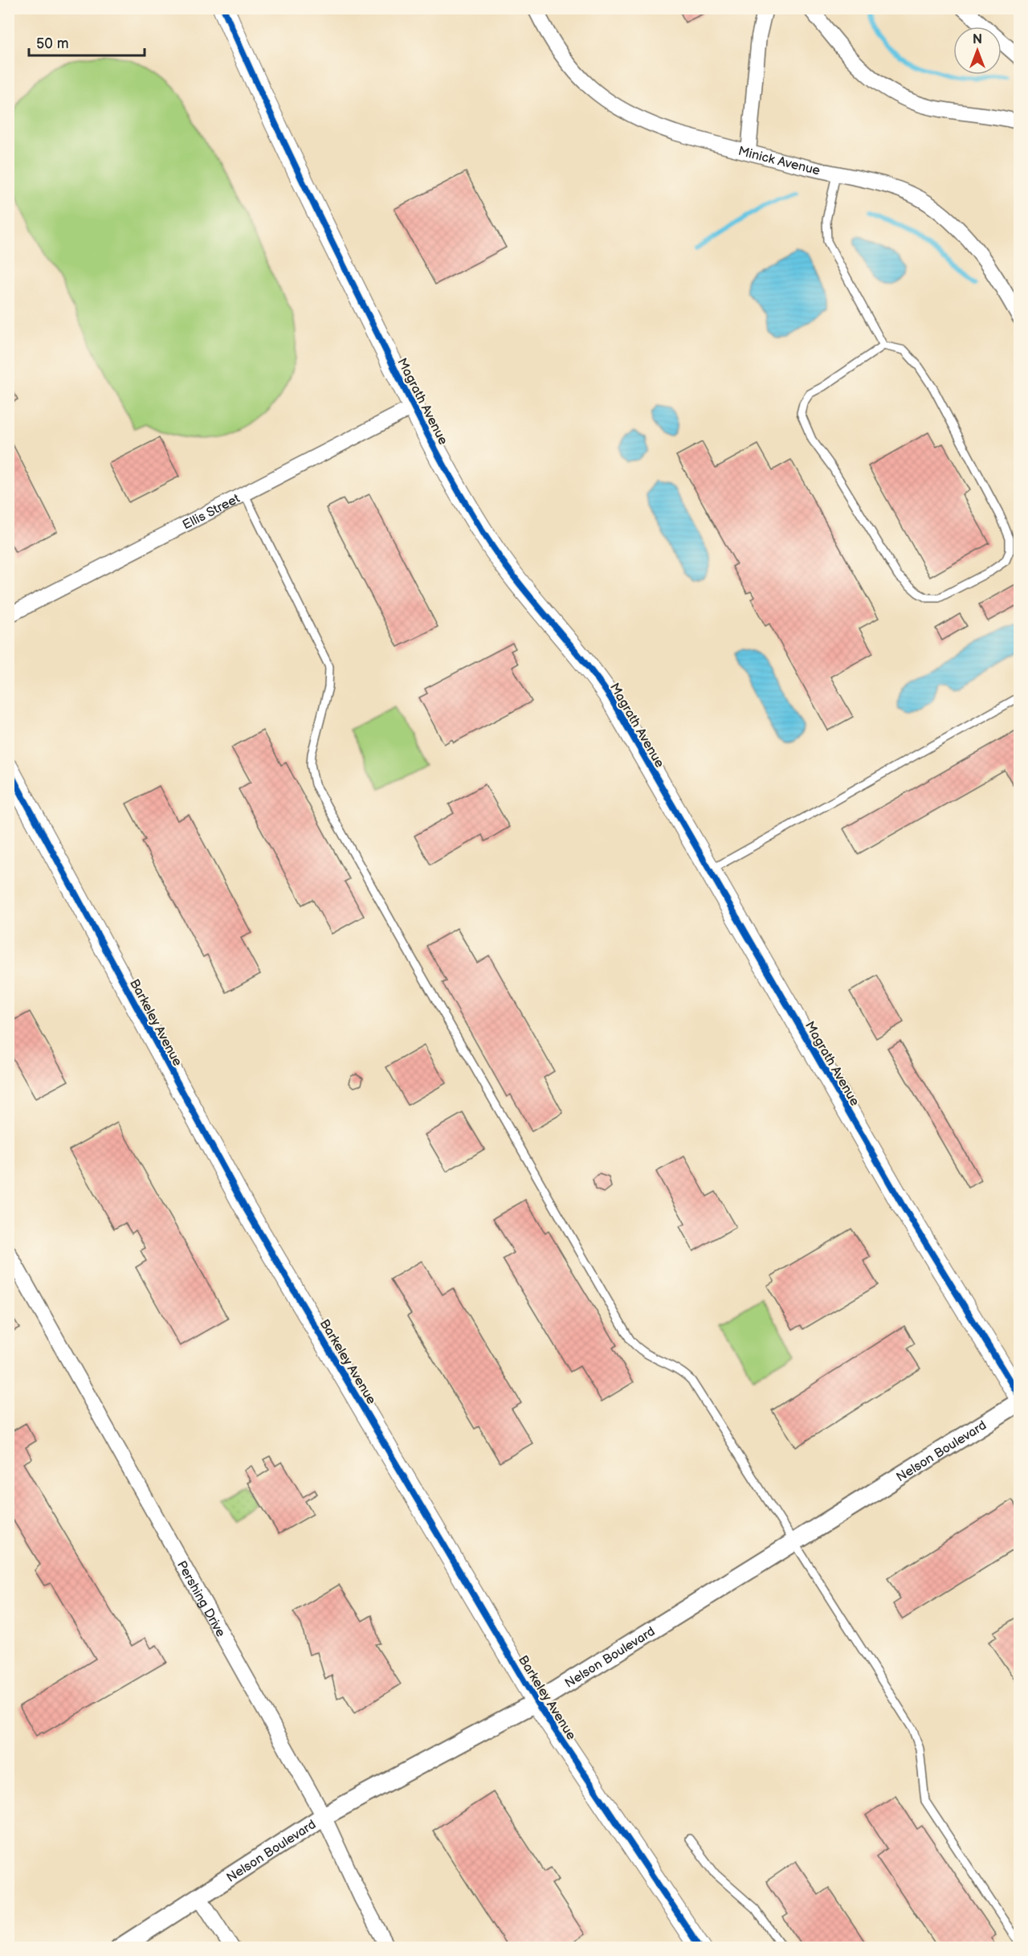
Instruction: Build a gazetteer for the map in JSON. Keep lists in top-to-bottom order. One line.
{"streets":{"main road":["Magrath Avenue","Barkeley Avenue"],"street":["Minick Avenue","Ellis Street","Nelson Boulevard","Pershing Drive"]},"crossings":[["Magrath Avenue","Ellis Street"],["Barkeley Avenue","Nelson Boulevard"],["Nelson Boulevard","Pershing Drive"]],"scale_bar":"50 m","north":"top"}
